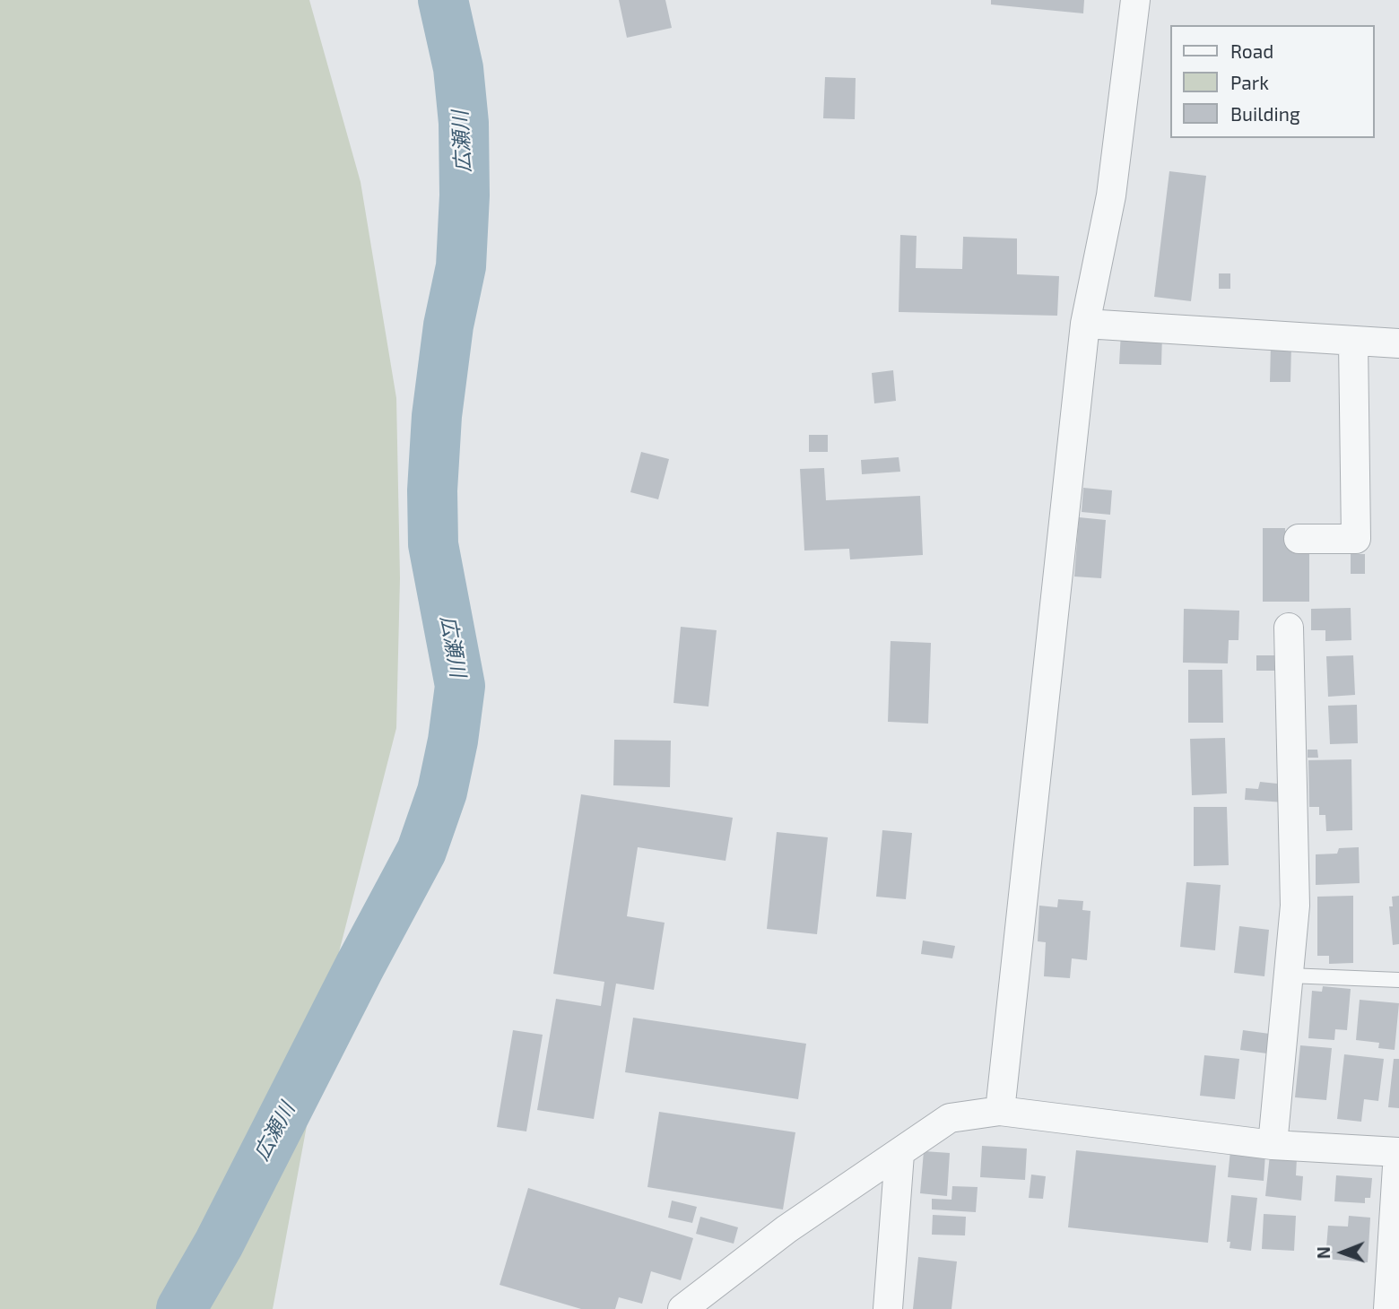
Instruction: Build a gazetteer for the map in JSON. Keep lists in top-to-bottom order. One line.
{"water":["広瀬川"],"legend":["Road","Park","Building"],"north":"left"}
